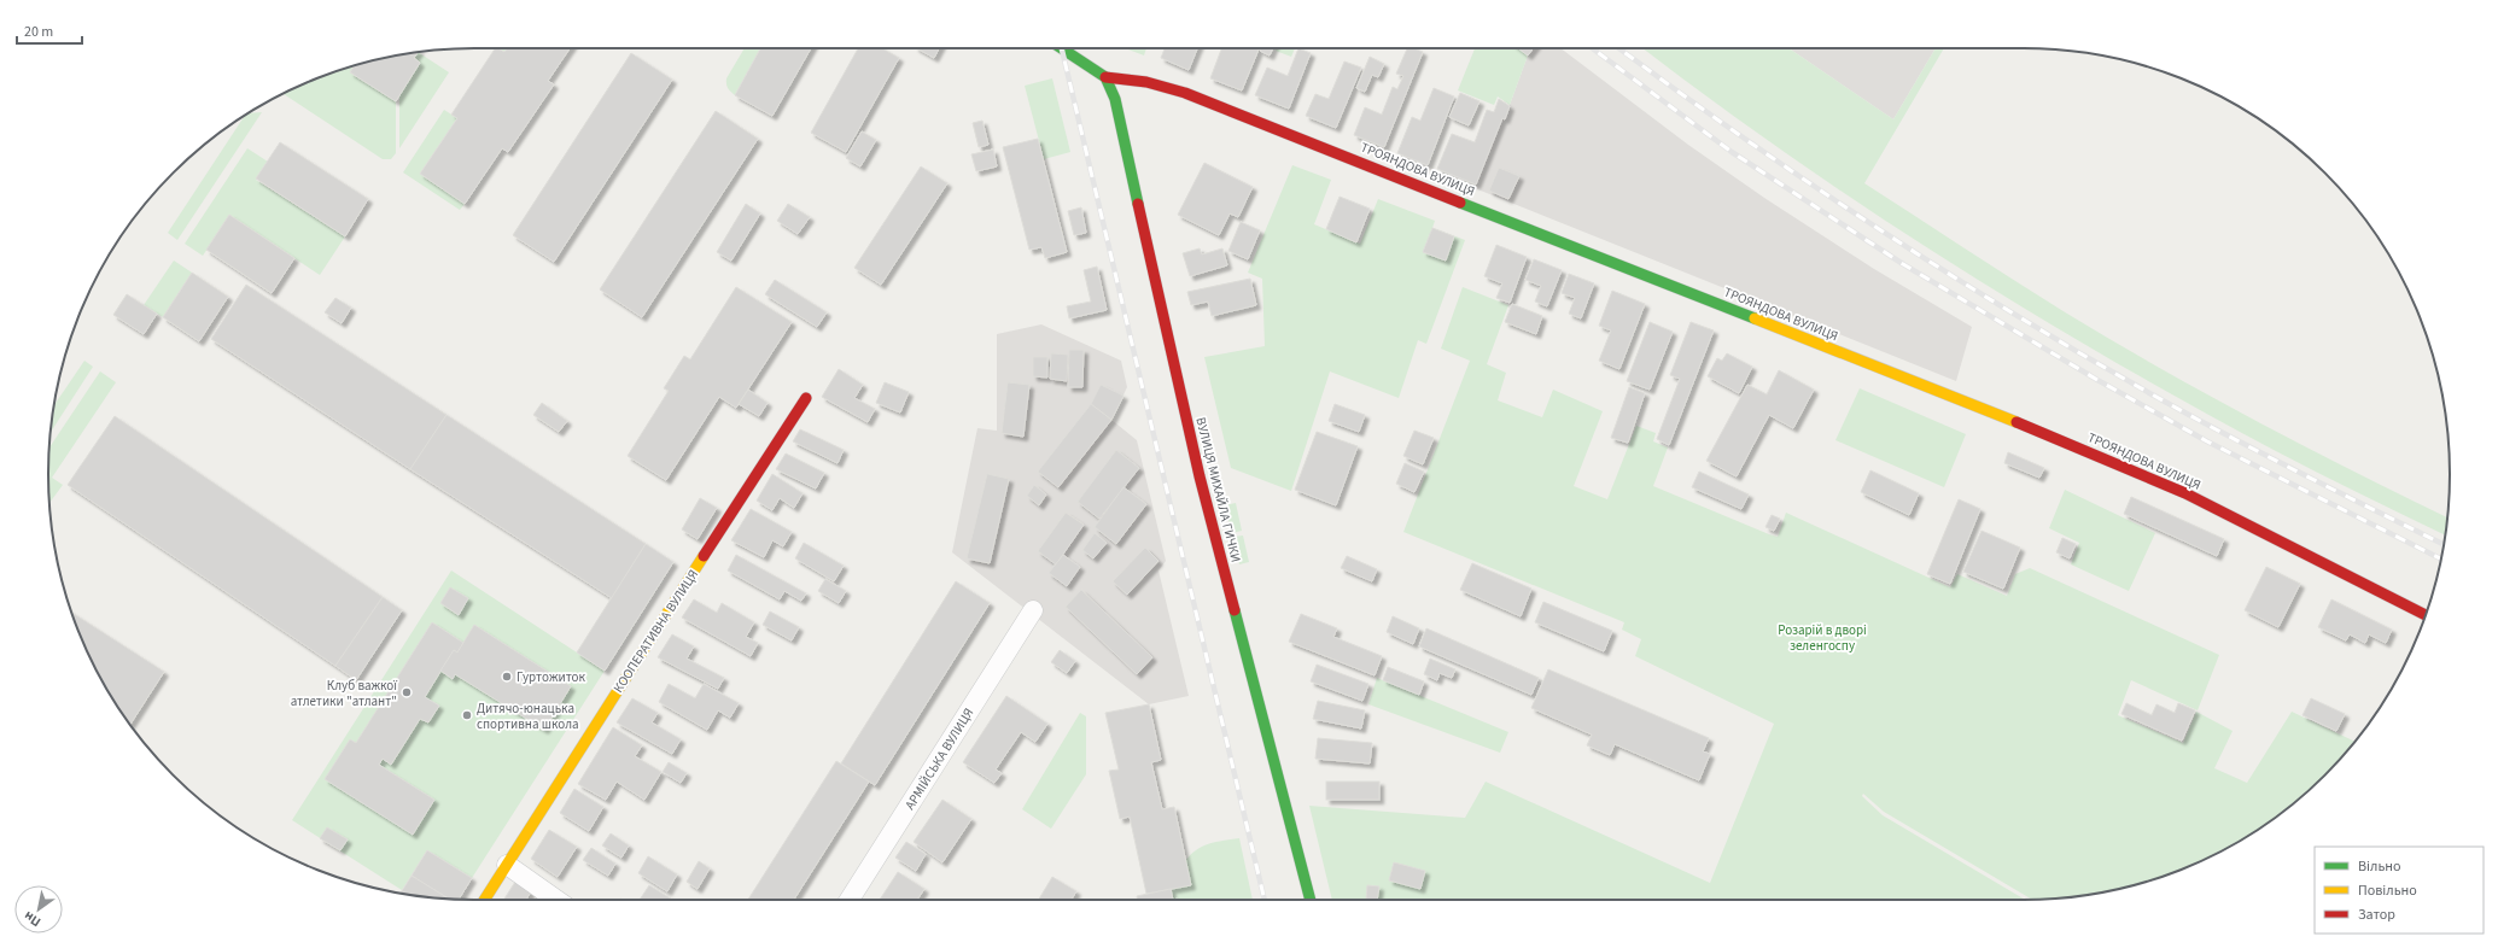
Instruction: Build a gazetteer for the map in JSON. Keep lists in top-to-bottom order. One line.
{"streets":{"street":["ТРОЯНДОВА ВУЛИЦЯ","ВУЛИЦЯ МИХАЙЛА ГИЧКИ","КООПЕРАТИВНА ВУЛИЦЯ","АРМІЙСЬКА ВУЛИЦЯ"]},"crossings":[["ТРОЯНДОВА ВУЛИЦЯ","ВУЛИЦЯ МИХАЙЛА ГИЧКИ"]],"parks":["Розарій в дворі зеленгоспу"],"places":["Гуртожиток","Клуб важкої атлетики \"атлант\"","Дитячо-юнацька спортивна школа"],"legend":["Вільно","Повільно","Затор"],"scale_bar":"20 m","north":"bottom left"}
